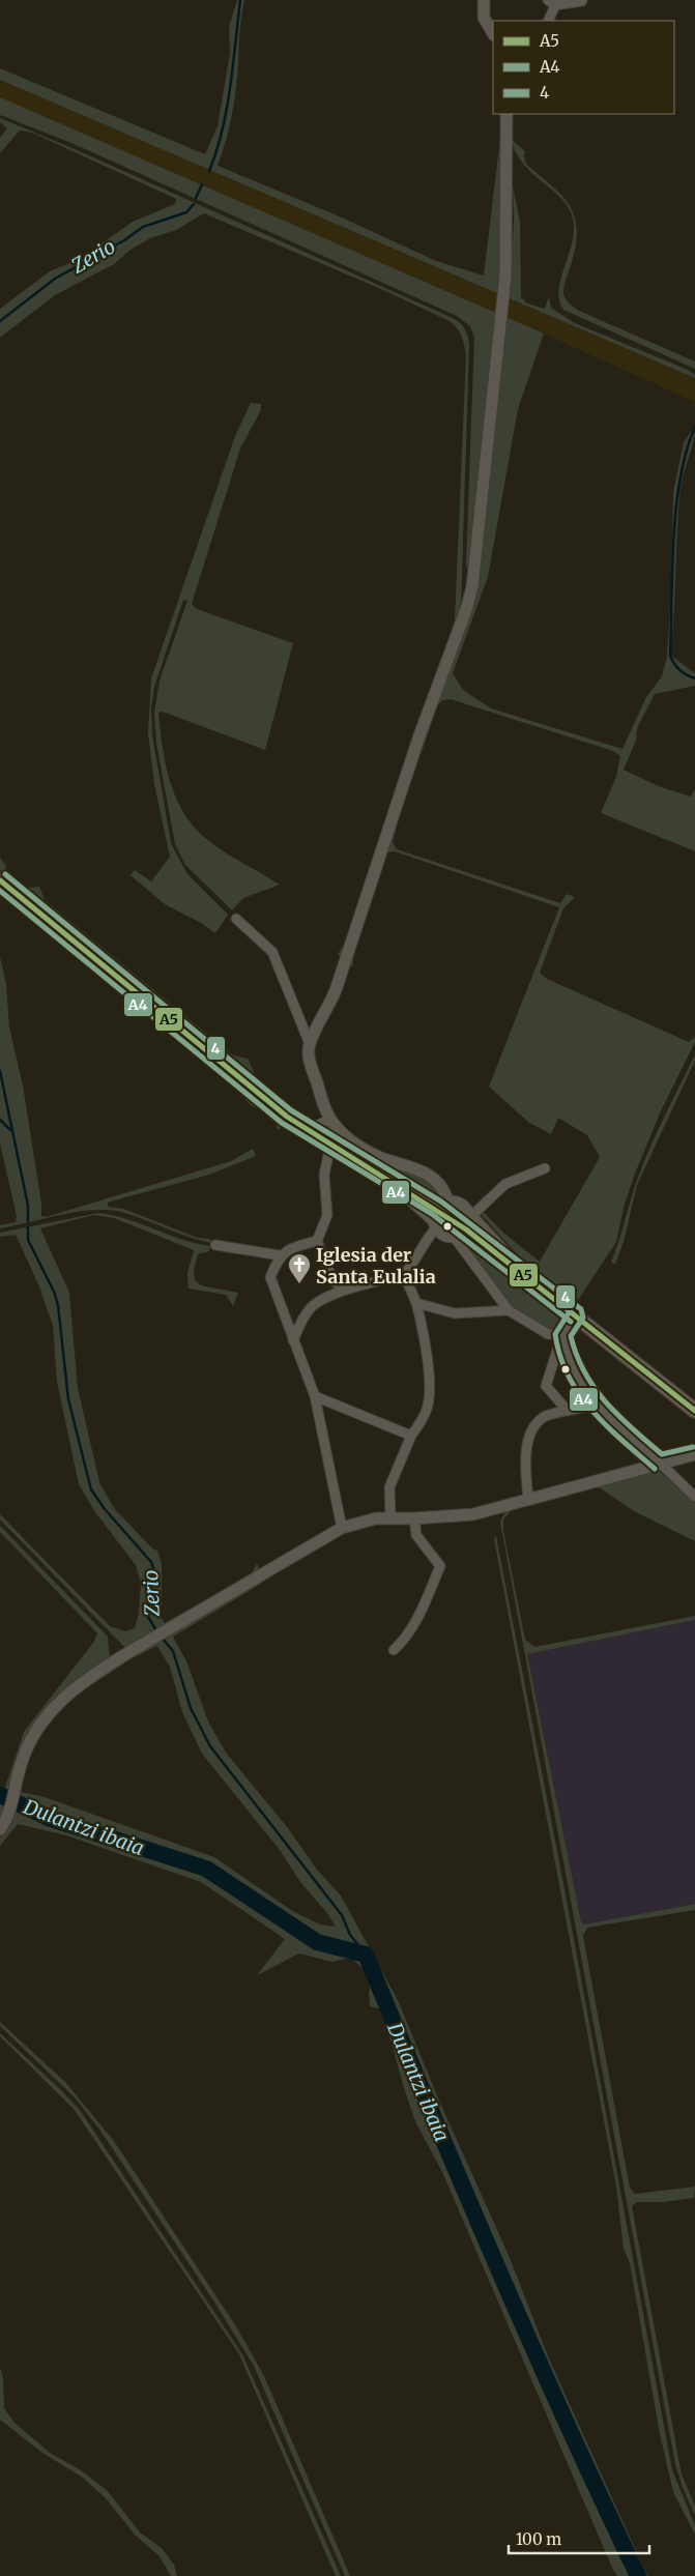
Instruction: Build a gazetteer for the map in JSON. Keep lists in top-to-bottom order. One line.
{"water":["Zerio","Dulantzi ibaia"],"places":{"church":["Iglesia der Santa Eulalia"]},"lines":["transit line 4","transit line A5","transit line A4"],"legend":["A5","A4","4"],"scale_bar":"100 m"}
